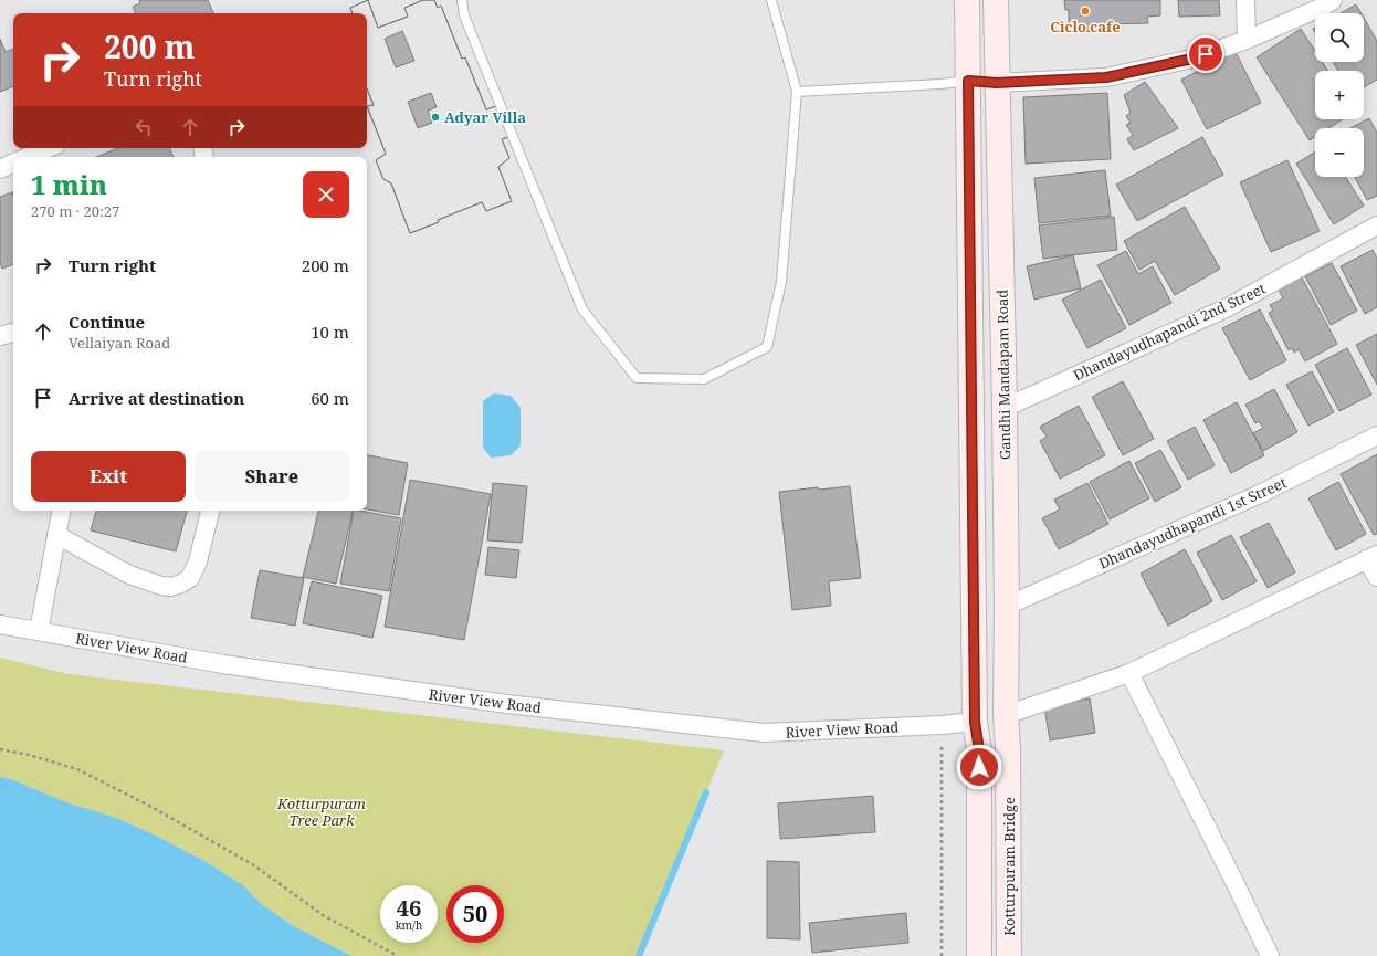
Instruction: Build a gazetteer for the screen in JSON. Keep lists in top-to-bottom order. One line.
{"streets":{"main road":["Gandhi Mandapam Road","Kotturpuram Bridge"],"street":["Dhandayudhapandi 2nd Street","Dhandayudhapandi 1st Street","River View Road"]},"crossings":[["Dhandayudhapandi 2nd Street","Gandhi Mandapam Road"],["Gandhi Mandapam Road","Dhandayudhapandi 1st Street"],["Gandhi Mandapam Road","Kotturpuram Bridge"],["River View Road","Kotturpuram Bridge"]],"parks":["Kotturpuram Tree Park"],"places":["Ciclo cafe","Adyar Villa"],"page":{"map_buttons":["+","−"],"turn":["200 m","Turn right"],"heading":["1 min","270 m · 20:27"],"list":[{"name":"Turn right","value":"200 m"},{"name":"Continue","note":"Vellaiyan Road","value":"10 m"},{"name":"Arrive at destination","value":"60 m"}],"buttons":["Exit","Share"],"speed":"46 km/h","limit":"50"}}
